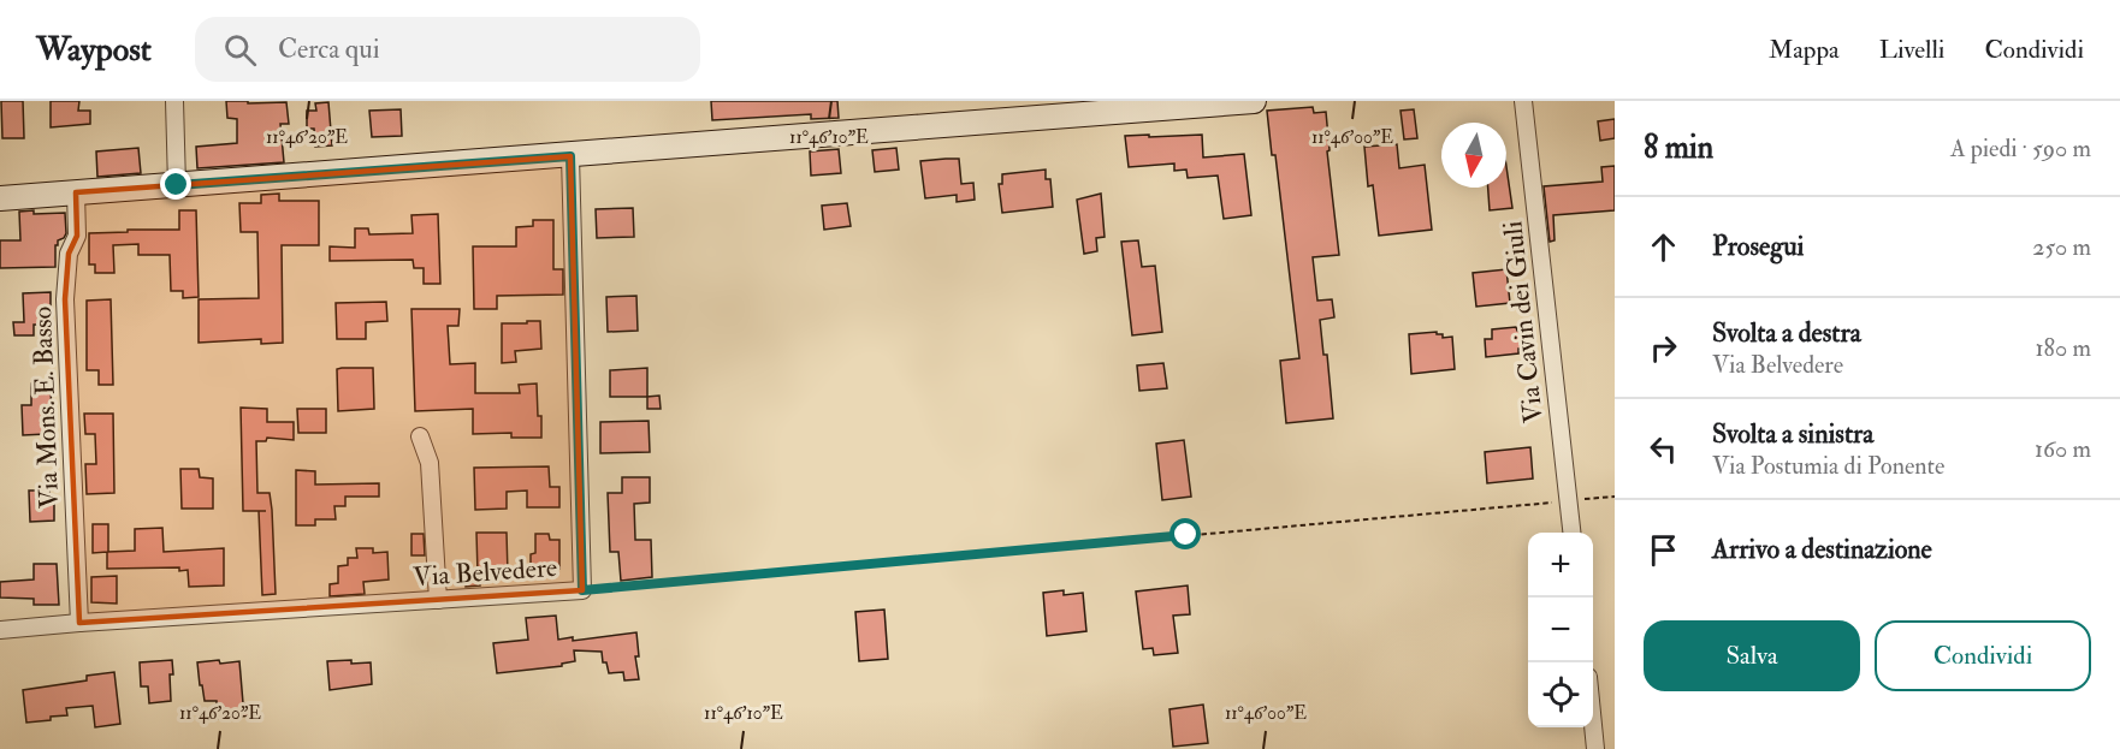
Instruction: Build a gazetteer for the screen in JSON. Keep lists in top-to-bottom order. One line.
{"streets":{"street":["Via Cavin dei Giuli","Via Mons. E. Basso","Via Belvedere"]},"crossings":[["Via Mons. E. Basso","Via Belvedere"]],"north":"bottom","page":{"header":"Waypost","search":"Cerca qui","nav":["Mappa","Livelli","Condividi"],"heading":["8 min","A piedi · 590 m"],"list":[["Prosegui","250 m"],["Svolta a destra","Via Belvedere","180 m"],["Svolta a sinistra","Via Postumia di Ponente","160 m"],"Arrivo a destinazione"],"map_buttons":["+","−"],"buttons":["Salva","Condividi"]},"coordinates":["11°46'20\"E","11°46'10\"E","11°46'00\"E"]}
